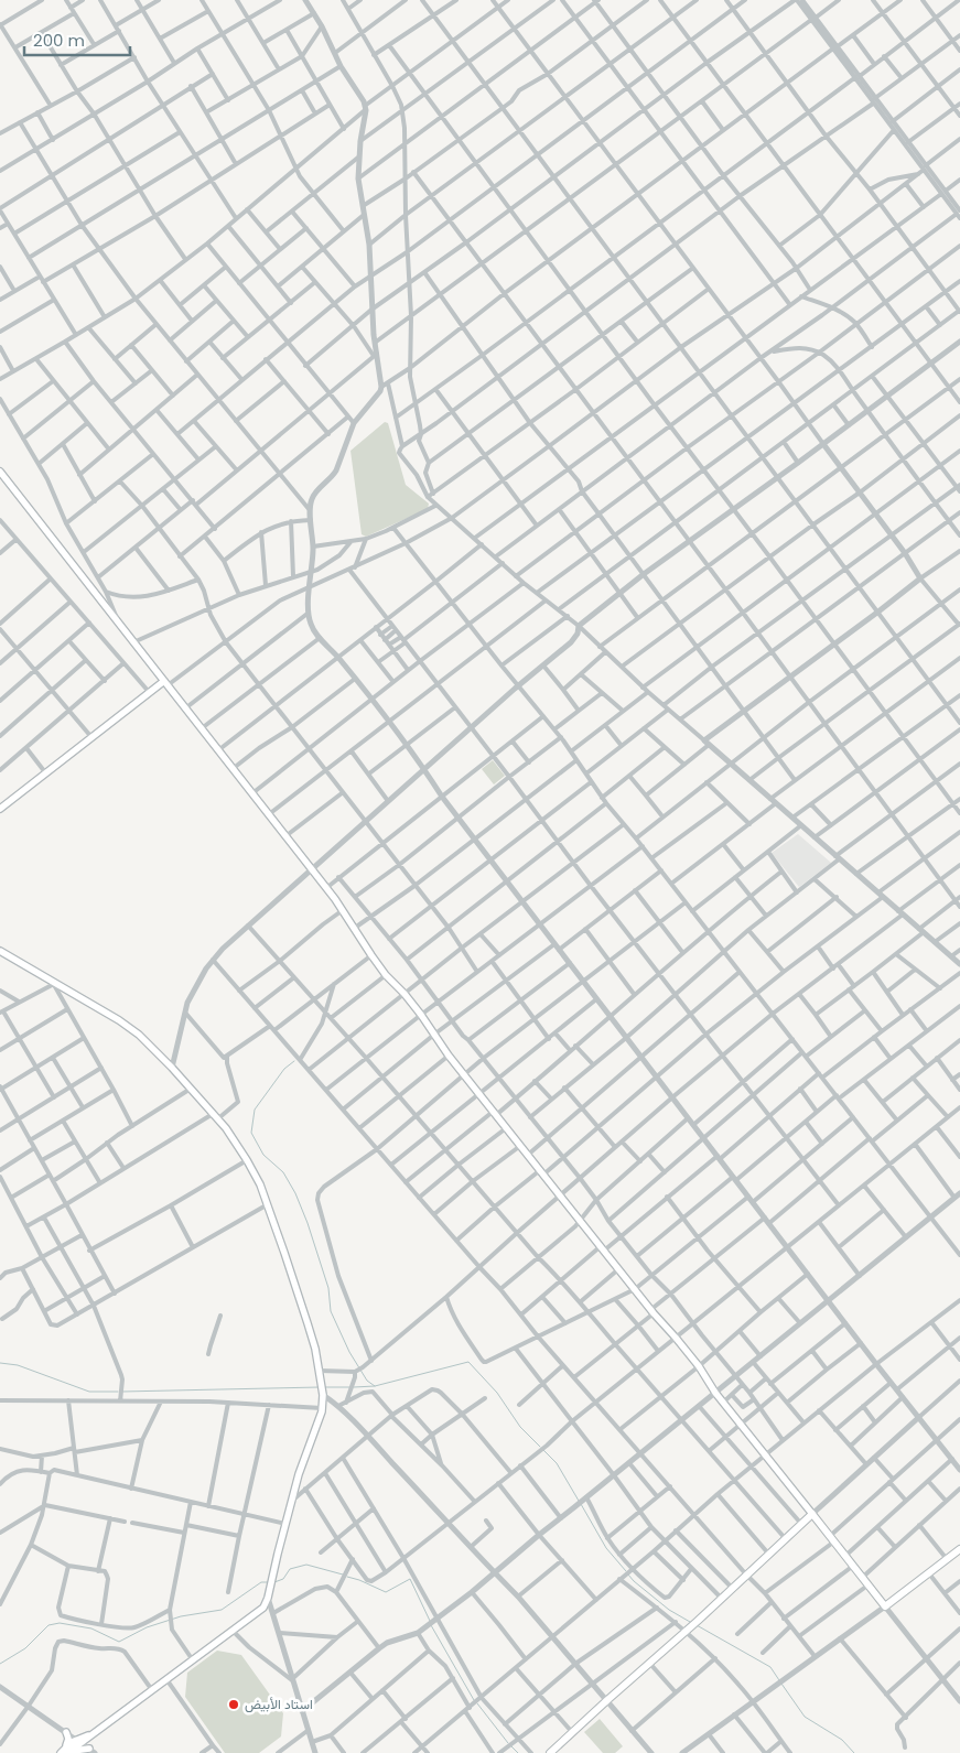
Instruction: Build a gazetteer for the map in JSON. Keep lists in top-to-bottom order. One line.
{"places":["استاد الأبيض"],"scale_bar":"200 m"}
